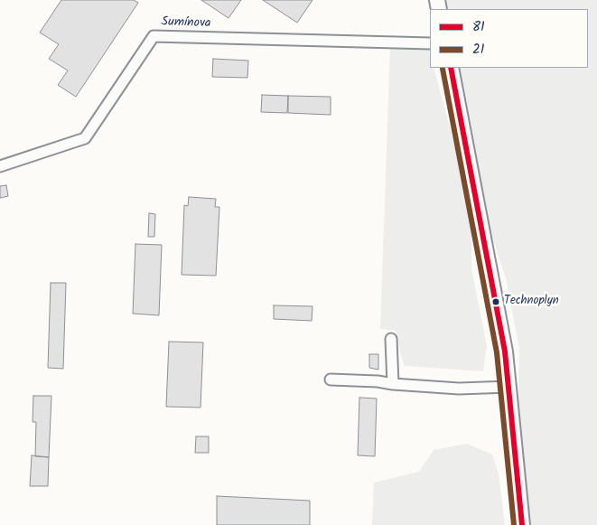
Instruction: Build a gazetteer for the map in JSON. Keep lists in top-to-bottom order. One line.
{"streets":{"street":["Sumínova"]},"places":["Technoplyn"],"lines":["transit line 81","transit line 21"],"legend":["81","21"]}
